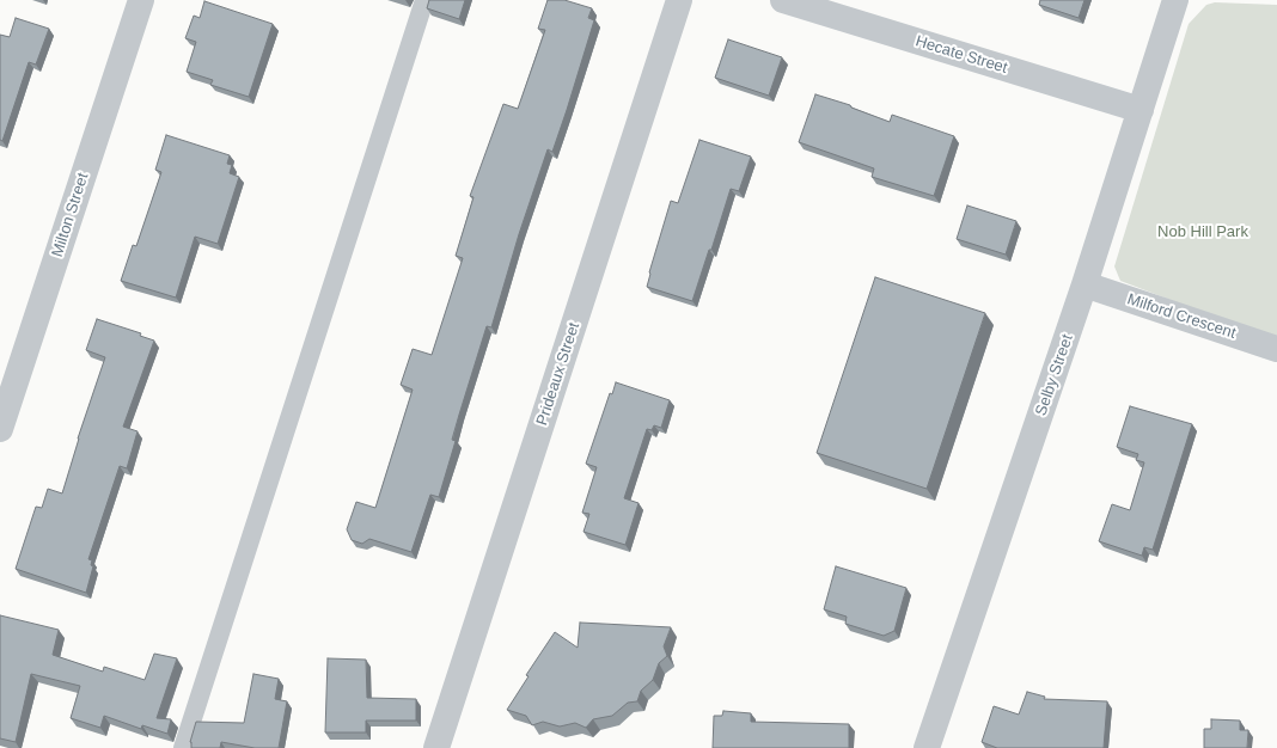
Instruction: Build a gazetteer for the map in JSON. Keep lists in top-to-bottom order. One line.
{"streets":{"street":["Hecate Street","Milton Street","Milford Crescent","Prideaux Street","Selby Street"]},"crossings":[["Hecate Street","Selby Street"],["Milford Crescent","Selby Street"]],"parks":["Nob Hill Park"]}
